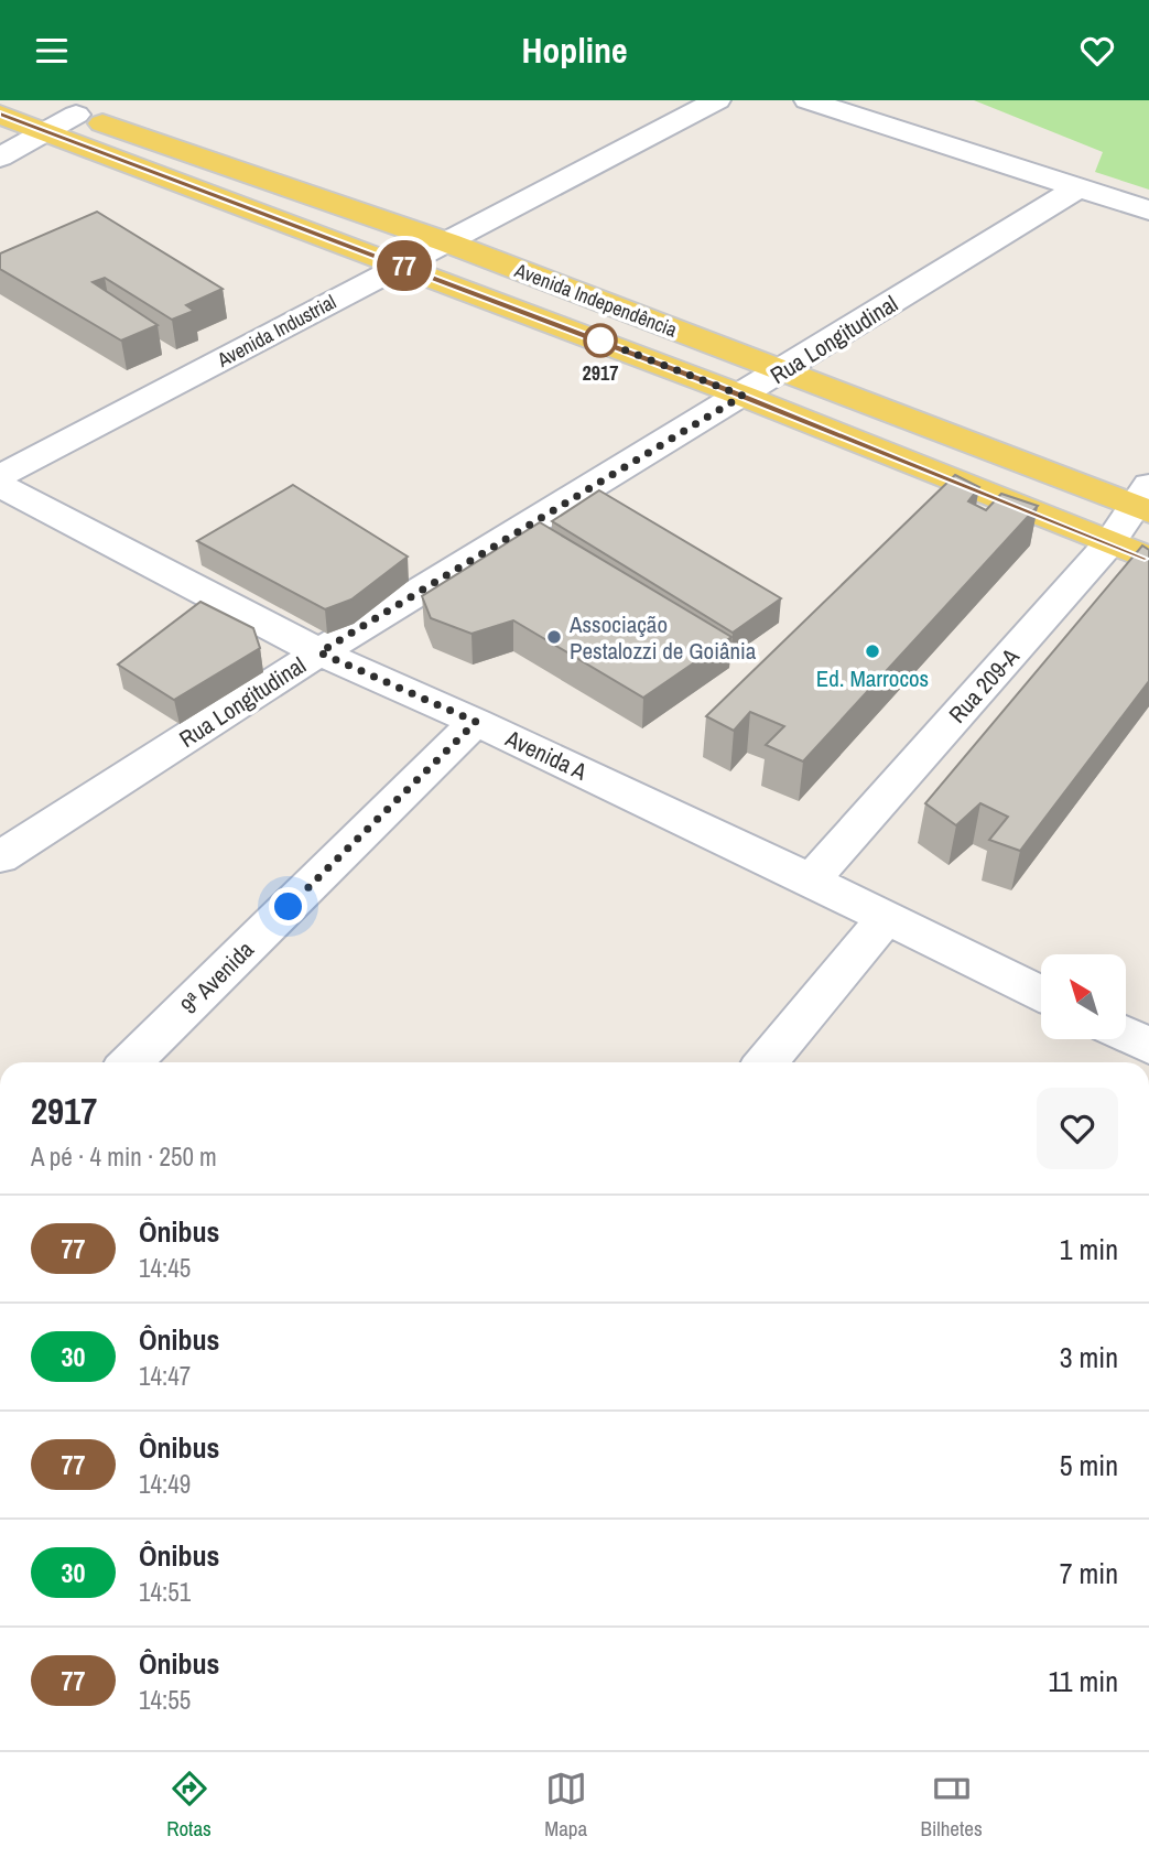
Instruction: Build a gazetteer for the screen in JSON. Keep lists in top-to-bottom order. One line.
{"streets":{"main road":["Avenida Independência"],"street":["Avenida Industrial","Rua Longitudinal","Rua 209-A","Avenida A","9ª Avenida"]},"crossings":[["Avenida Independência","Avenida Industrial"],["Avenida Independência","Rua Longitudinal"],["Avenida Independência","Rua 209-A"],["Rua Longitudinal","Avenida A"],["Rua 209-A","Avenida A"],["Avenida A","9ª Avenida"]],"places":["2917","Associação Pestalozzi de Goiânia","Ed. Marrocos"],"lines":["bus line 77"],"north":"top left","page":{"header":"Hopline","on_map":"77","heading":["2917","A pé · 4 min · 250 m"],"list":[{"mark":"77","name":"Ônibus","note":"14:45","value":"1 min"},{"mark":"30","name":"Ônibus","note":"14:47","value":"3 min"},{"mark":"77","name":"Ônibus","note":"14:49","value":"5 min"},{"mark":"30","name":"Ônibus","note":"14:51","value":"7 min"},{"mark":"77","name":"Ônibus","note":"14:55","value":"11 min"}],"tabs":["Rotas","Mapa","Bilhetes"]}}
